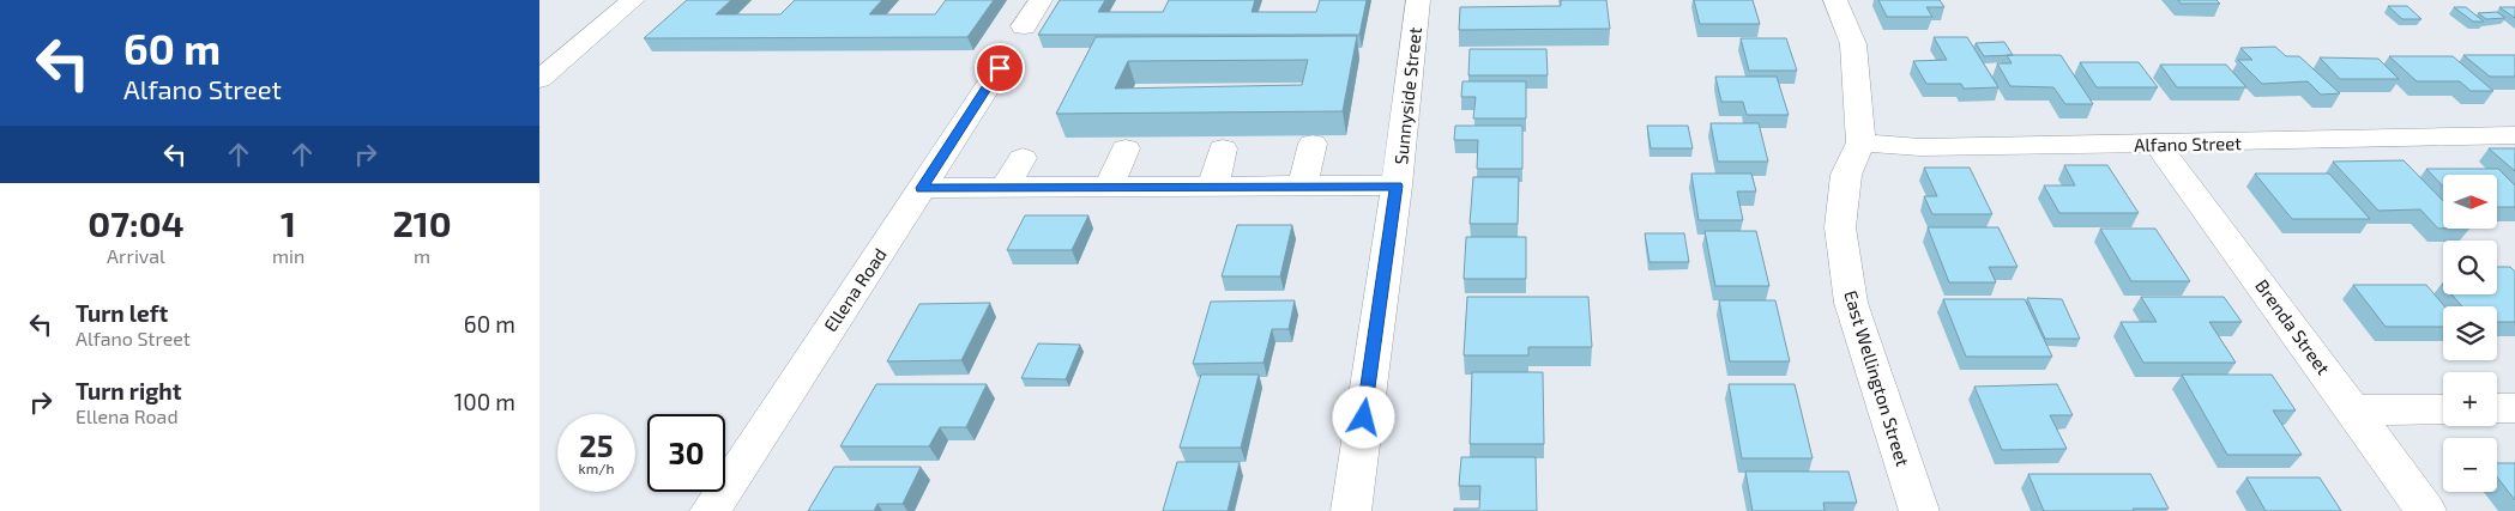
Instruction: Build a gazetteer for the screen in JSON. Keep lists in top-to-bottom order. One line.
{"streets":{"street":["Sunnyside Street","Alfano Street","Ellena Road","Brenda Street","East Wellington Street"]},"crossings":[["Alfano Street","Brenda Street"],["Alfano Street","East Wellington Street"]],"north":"right","page":{"turn":["60 m","Alfano Street"],"map_buttons":["+","−"],"eta":["07:04","Arrival","1","min","210","m"],"list":[{"name":"Turn left","note":"Alfano Street","value":"60 m"},{"name":"Turn right","note":"Ellena Road","value":"100 m"}],"speed":"25 km/h","limit":"30"}}
